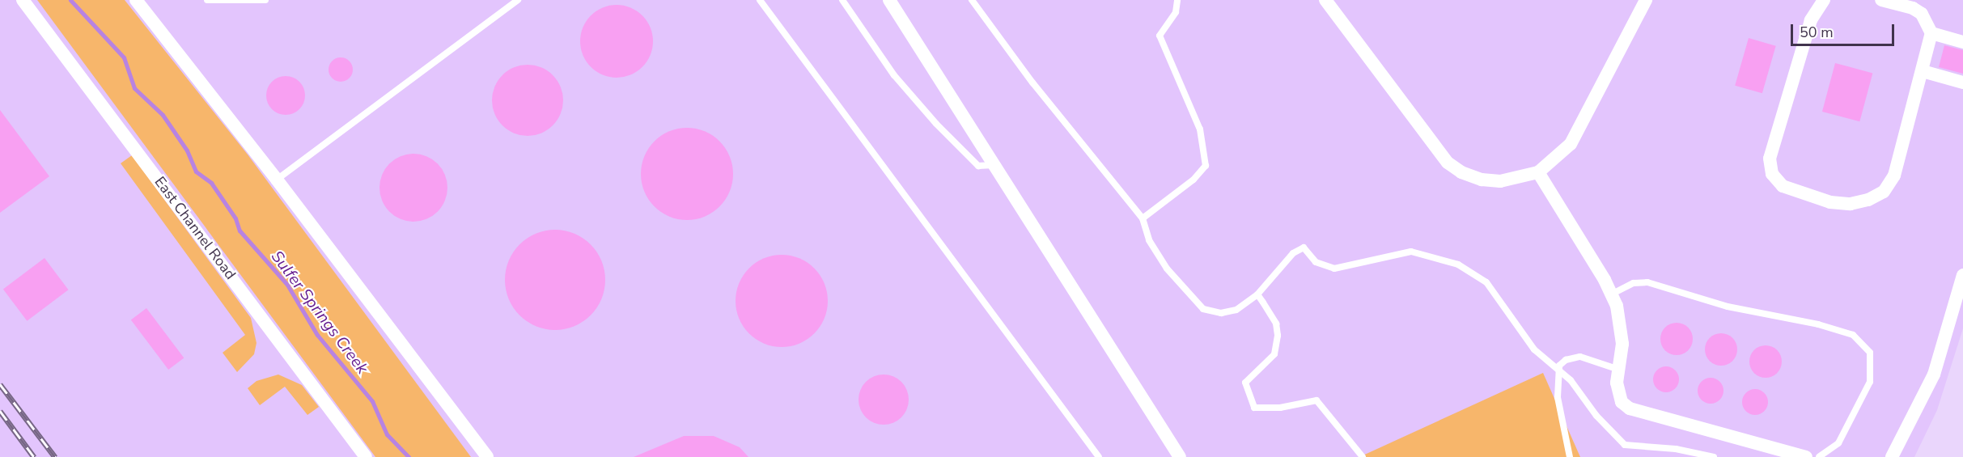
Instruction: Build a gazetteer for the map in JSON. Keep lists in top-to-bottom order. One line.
{"streets":{"street":["East Channel Road"]},"water":["Sulfer Springs Creek"],"scale_bar":"50 m"}
